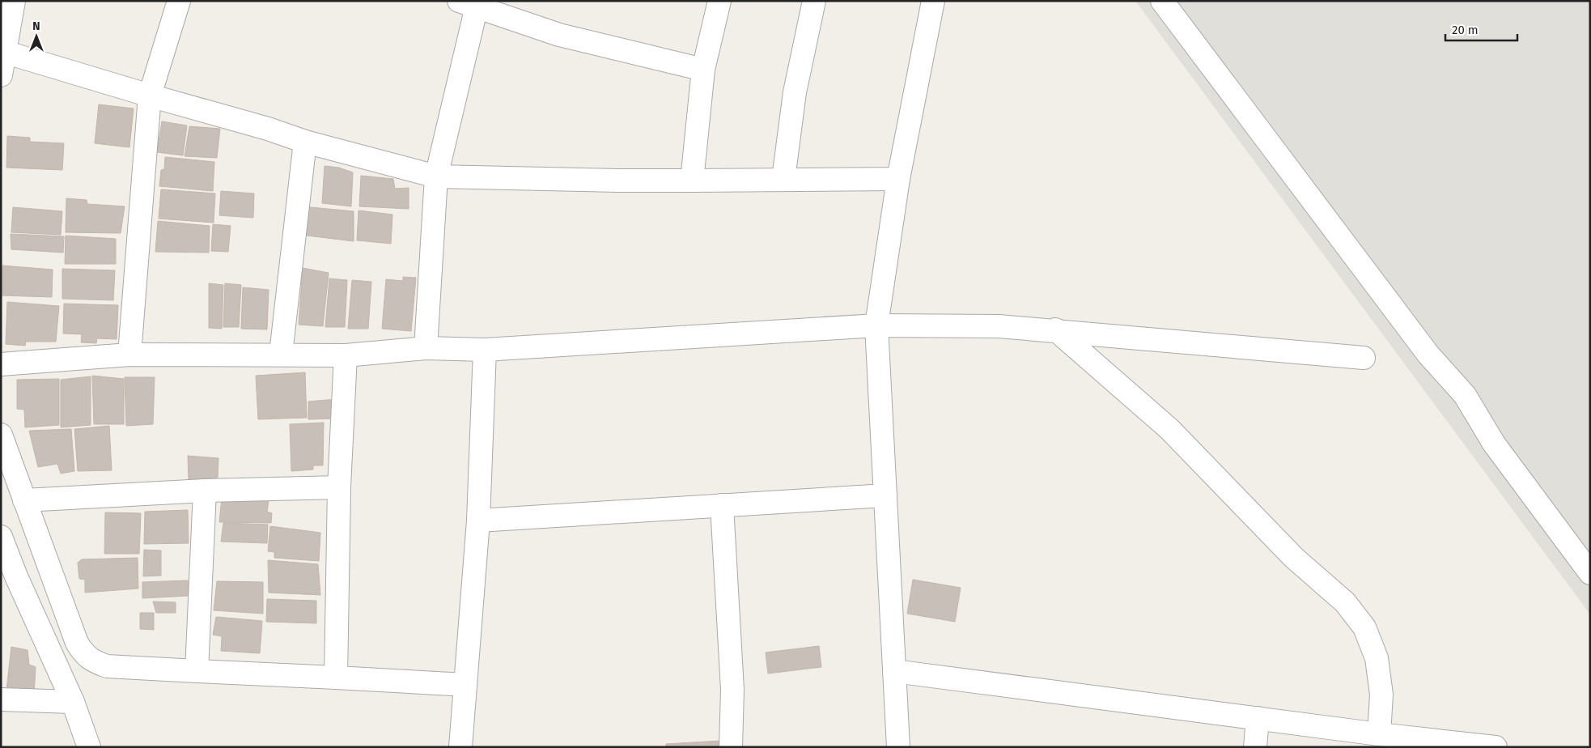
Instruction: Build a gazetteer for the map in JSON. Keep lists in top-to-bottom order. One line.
{"scale_bar":"20 m","north":"top"}
